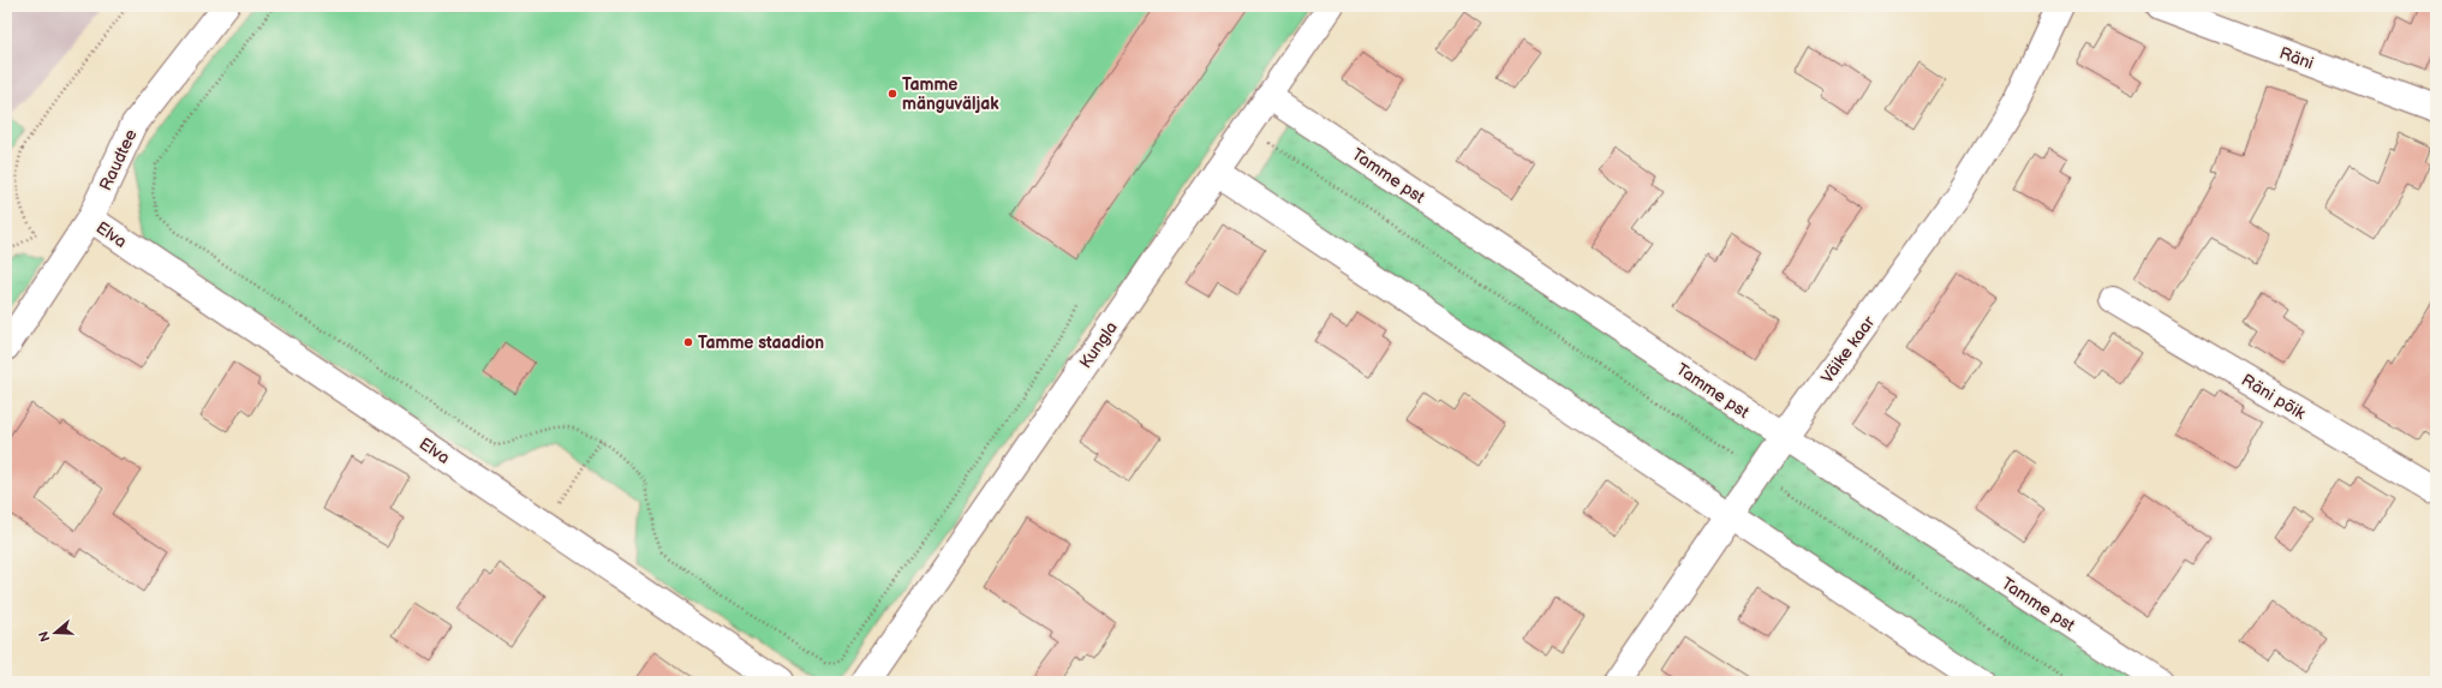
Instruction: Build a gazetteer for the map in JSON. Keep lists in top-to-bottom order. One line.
{"streets":{"street":["Räni","Raudtee","Tamme pst","Elva","Kungla","Väike kaar","Räni põik"]},"crossings":[["Raudtee","Elva"],["Tamme pst","Kungla"],["Tamme pst","Väike kaar"]],"places":["Tamme mänguväljak","Tamme staadion"],"north":"left"}
